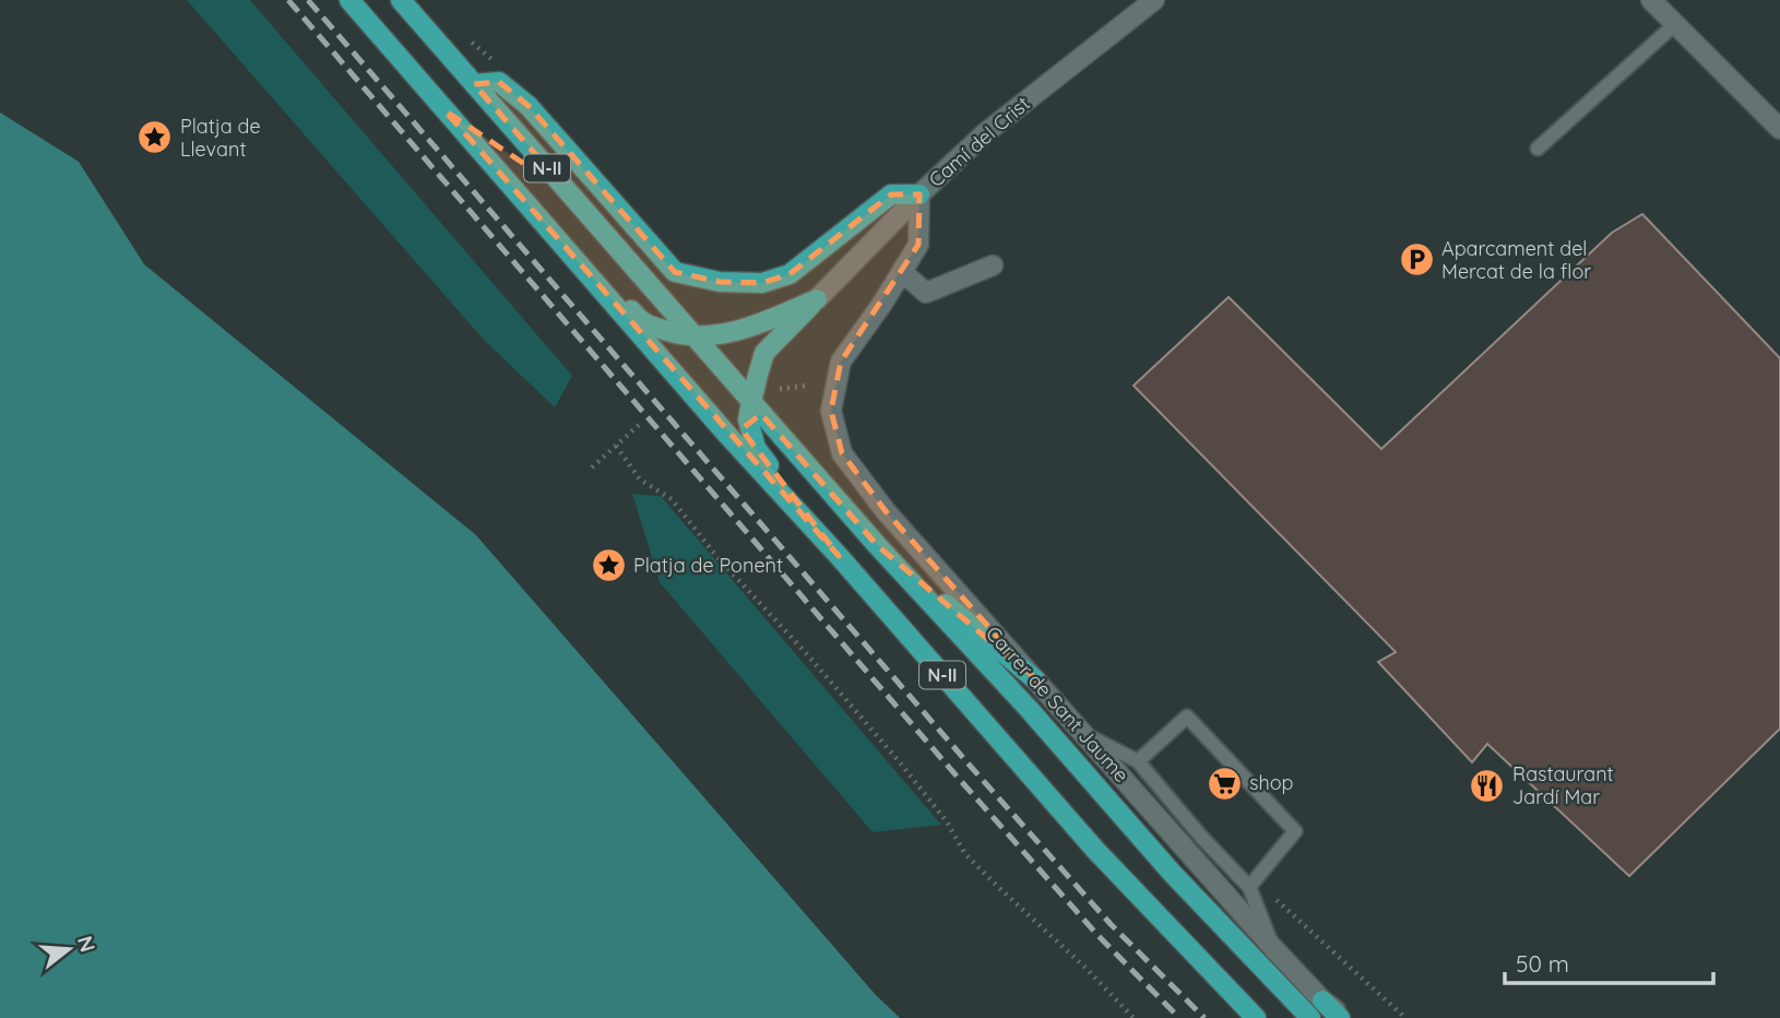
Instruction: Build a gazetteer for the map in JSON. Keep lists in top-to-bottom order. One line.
{"streets":{"main road":["N-II"],"street":["Camí del Crist","Carrer de Sant Jaume"]},"crossings":[["Camí del Crist","N-II"],["N-II","Carrer de Sant Jaume"]],"places":{"place":["Platja de Llevant","Platja de Ponent"],"parking":["Aparcament del Mercat de la flor"],"supermarket":["shop"],"restaurant":["Rastaurant Jardí Mar"]},"scale_bar":"50 m","north":"right"}
